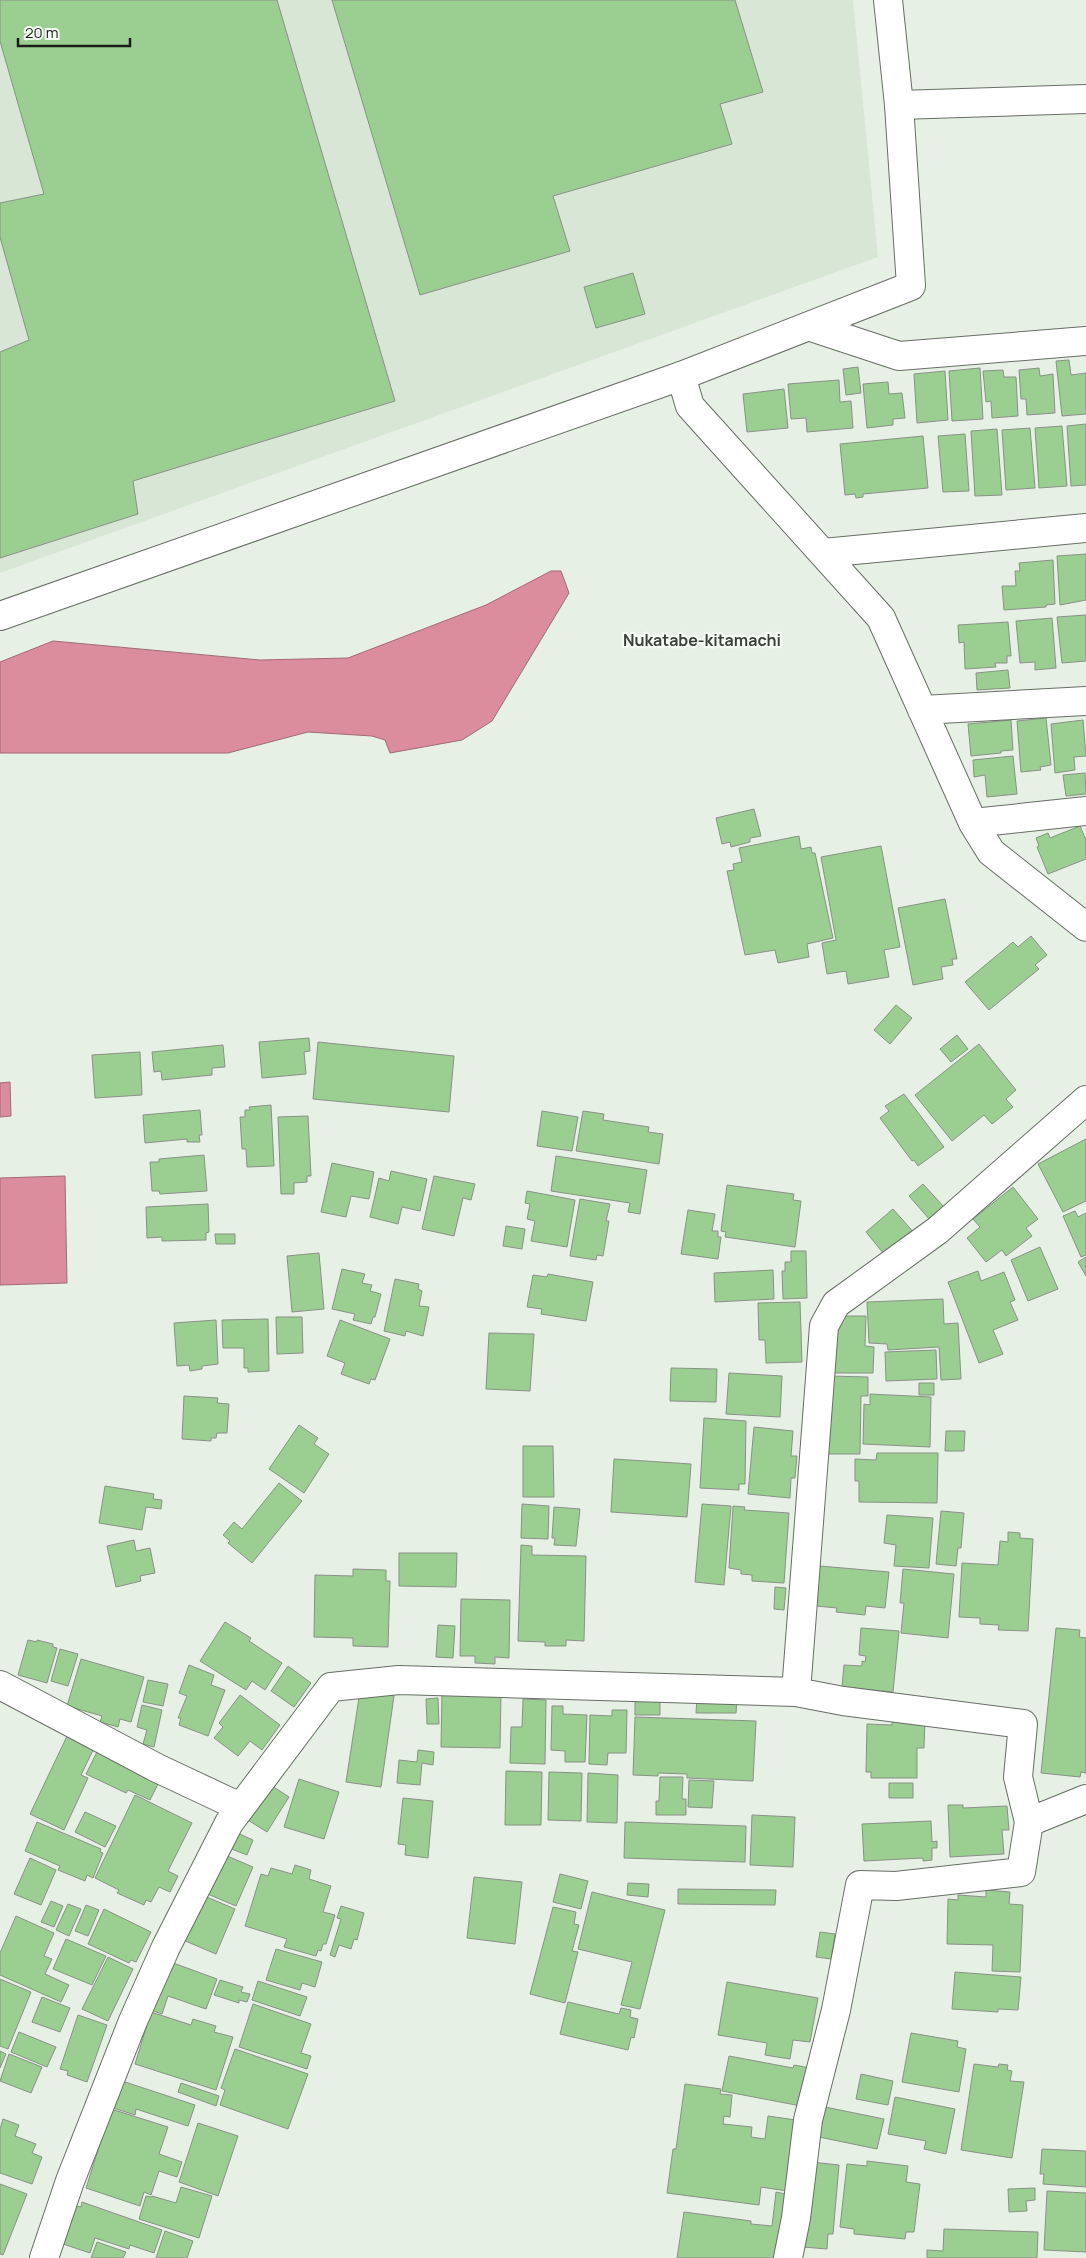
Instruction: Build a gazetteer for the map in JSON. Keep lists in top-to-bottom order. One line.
{"districts":["Nukatabe-kitamachi"],"scale_bar":"20 m"}
